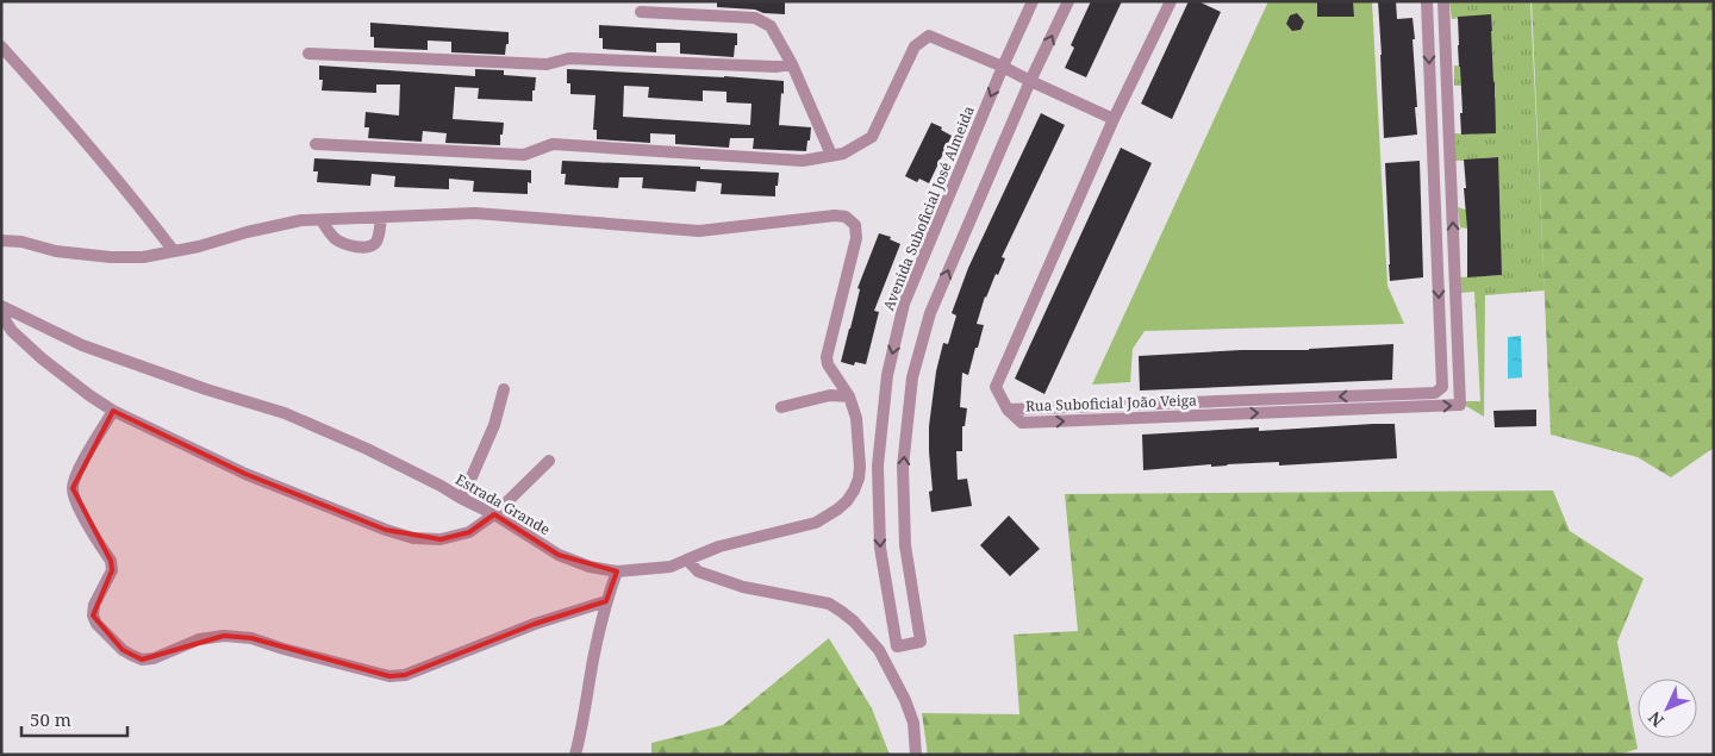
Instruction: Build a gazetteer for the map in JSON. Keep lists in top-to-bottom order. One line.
{"streets":{"street":["Avenida Suboficial José Almeida","Rua Suboficial João Veiga","Estrada Grande"]},"scale_bar":"50 m","north":"bottom left"}
